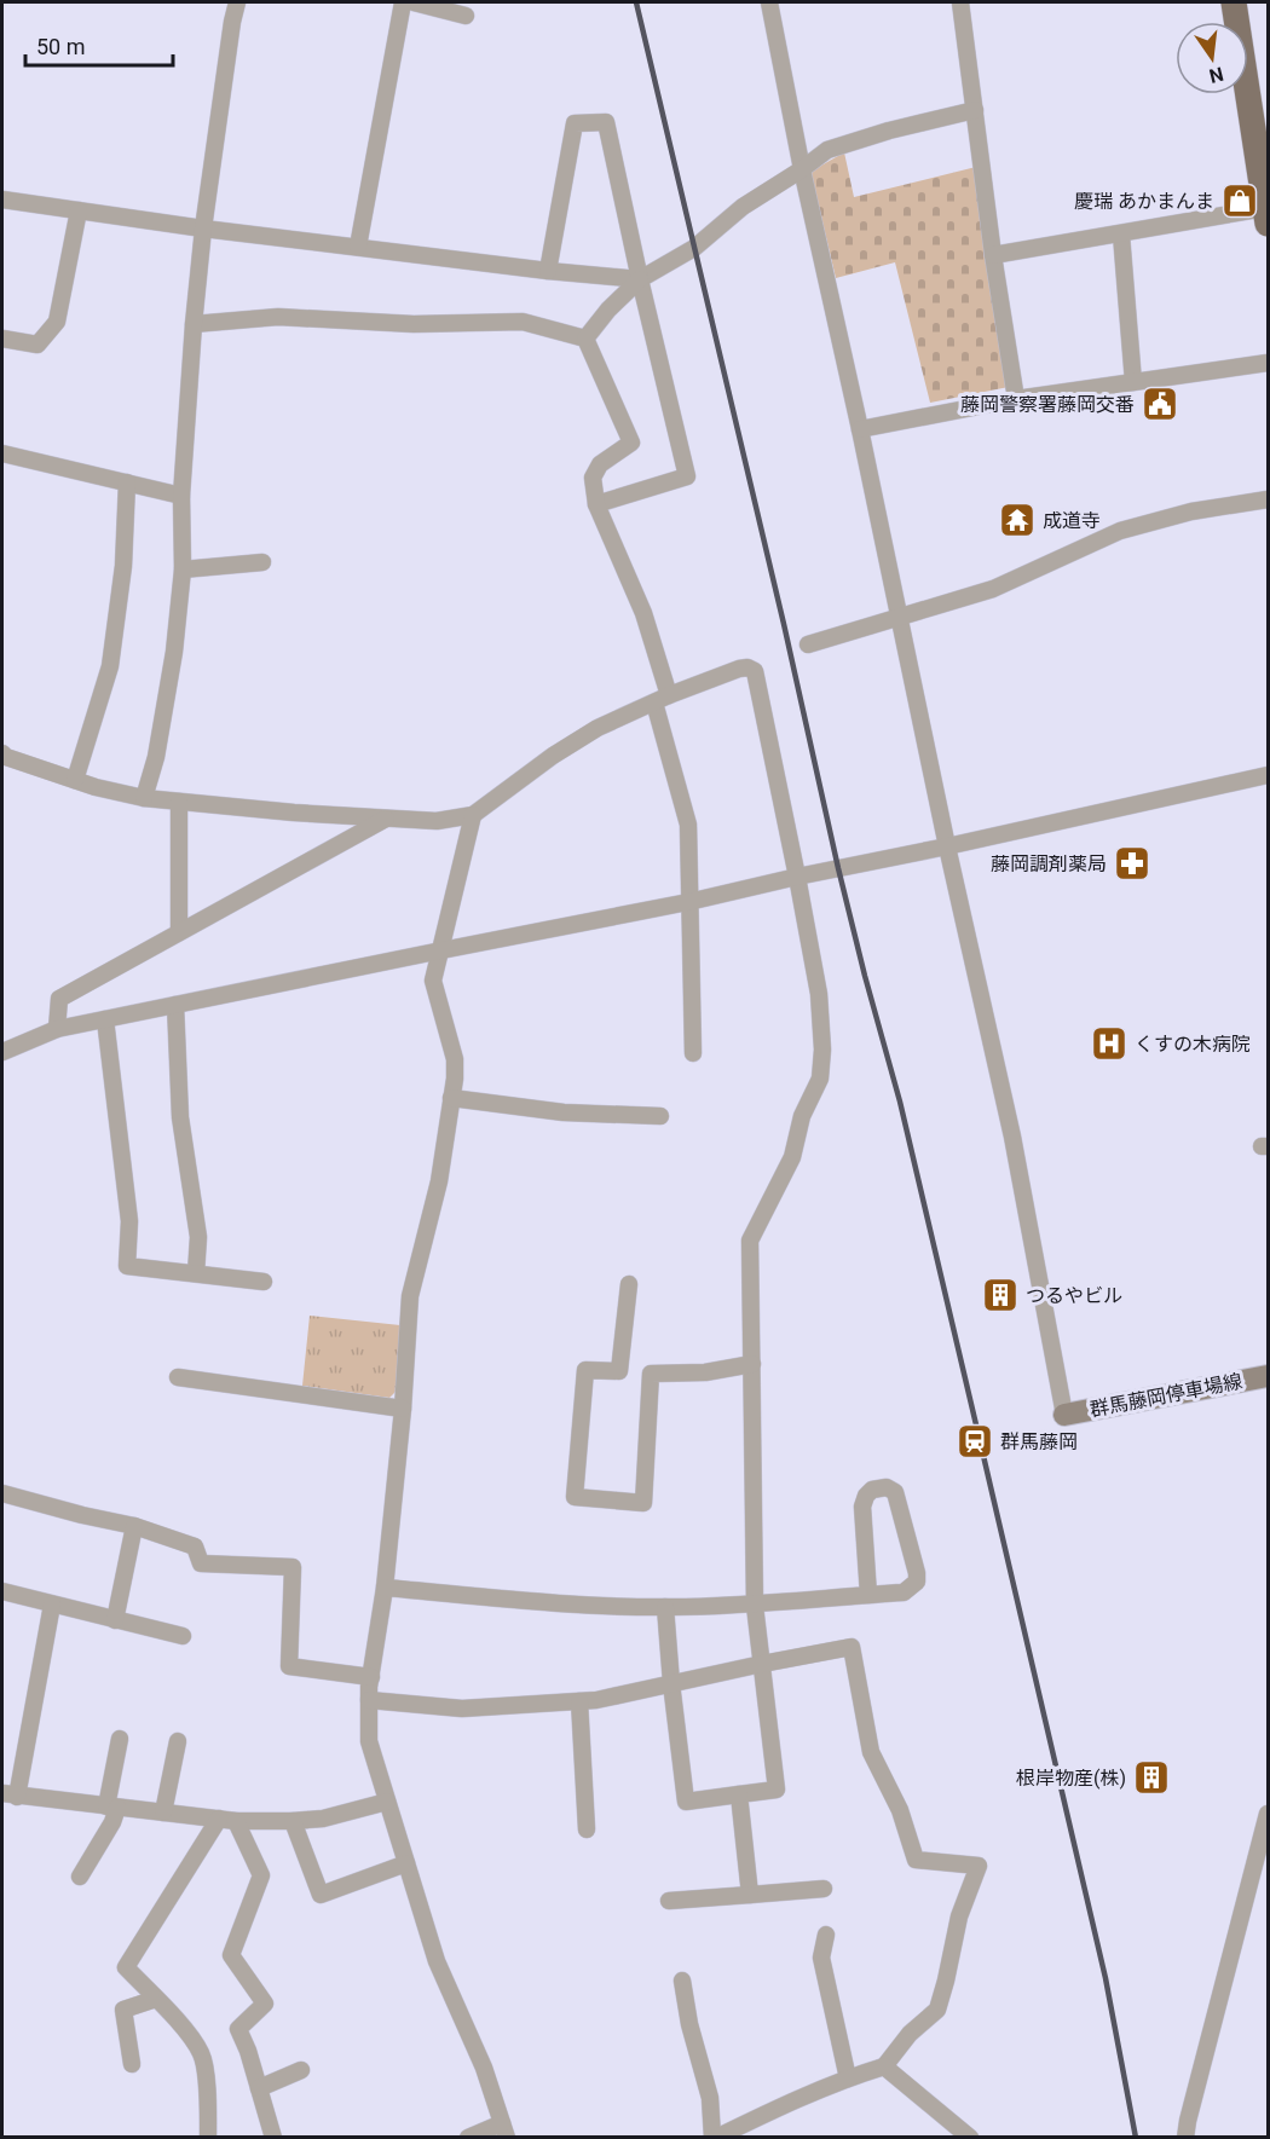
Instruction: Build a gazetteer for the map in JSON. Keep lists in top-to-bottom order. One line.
{"streets":{"main road":["群馬藤岡停車場線"]},"places":{"shop":["慶瑞 あかまんま"],"public building":["藤岡警察署藤岡交番"],"temple":["成道寺"],"pharmacy":["藤岡調剤薬局"],"hospital":["くすの木病院"],"building":["つるやビル","根岸物産(株)"],"station":["群馬藤岡"]},"scale_bar":"50 m","north":"bottom"}
